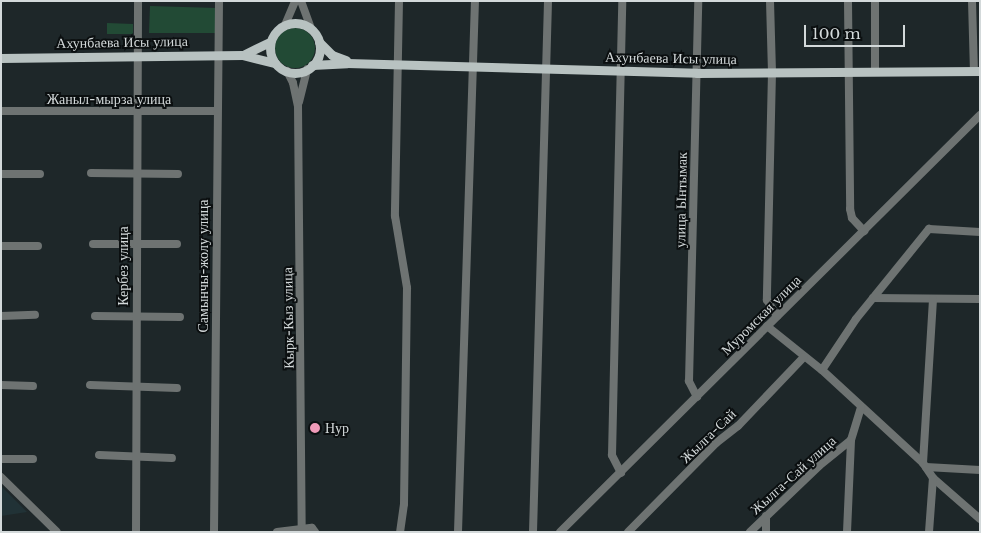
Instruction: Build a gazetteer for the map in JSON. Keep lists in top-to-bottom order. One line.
{"streets":{"main road":["Ахунбаева Исы улица"],"street":["Жаныл-мырза улица","улица Ынтымак","Кербез улица","Самынчы-жолу улица","Муромская улица","Кырк-Кыз улица","Жылга-Сай","Жылга-Сай улица"]},"crossings":[["Ахунбаева Исы улица","улица Ынтымак"],["Ахунбаева Исы улица","Кербез улица"],["Ахунбаева Исы улица","Самынчы-жолу улица"],["Ахунбаева Исы улица","Кырк-Кыз улица"],["Жаныл-мырза улица","Кербез улица"],["Жаныл-мырза улица","Самынчы-жолу улица"],["улица Ынтымак","Муромская улица"]],"places":["Нур"],"scale_bar":"100 m"}
